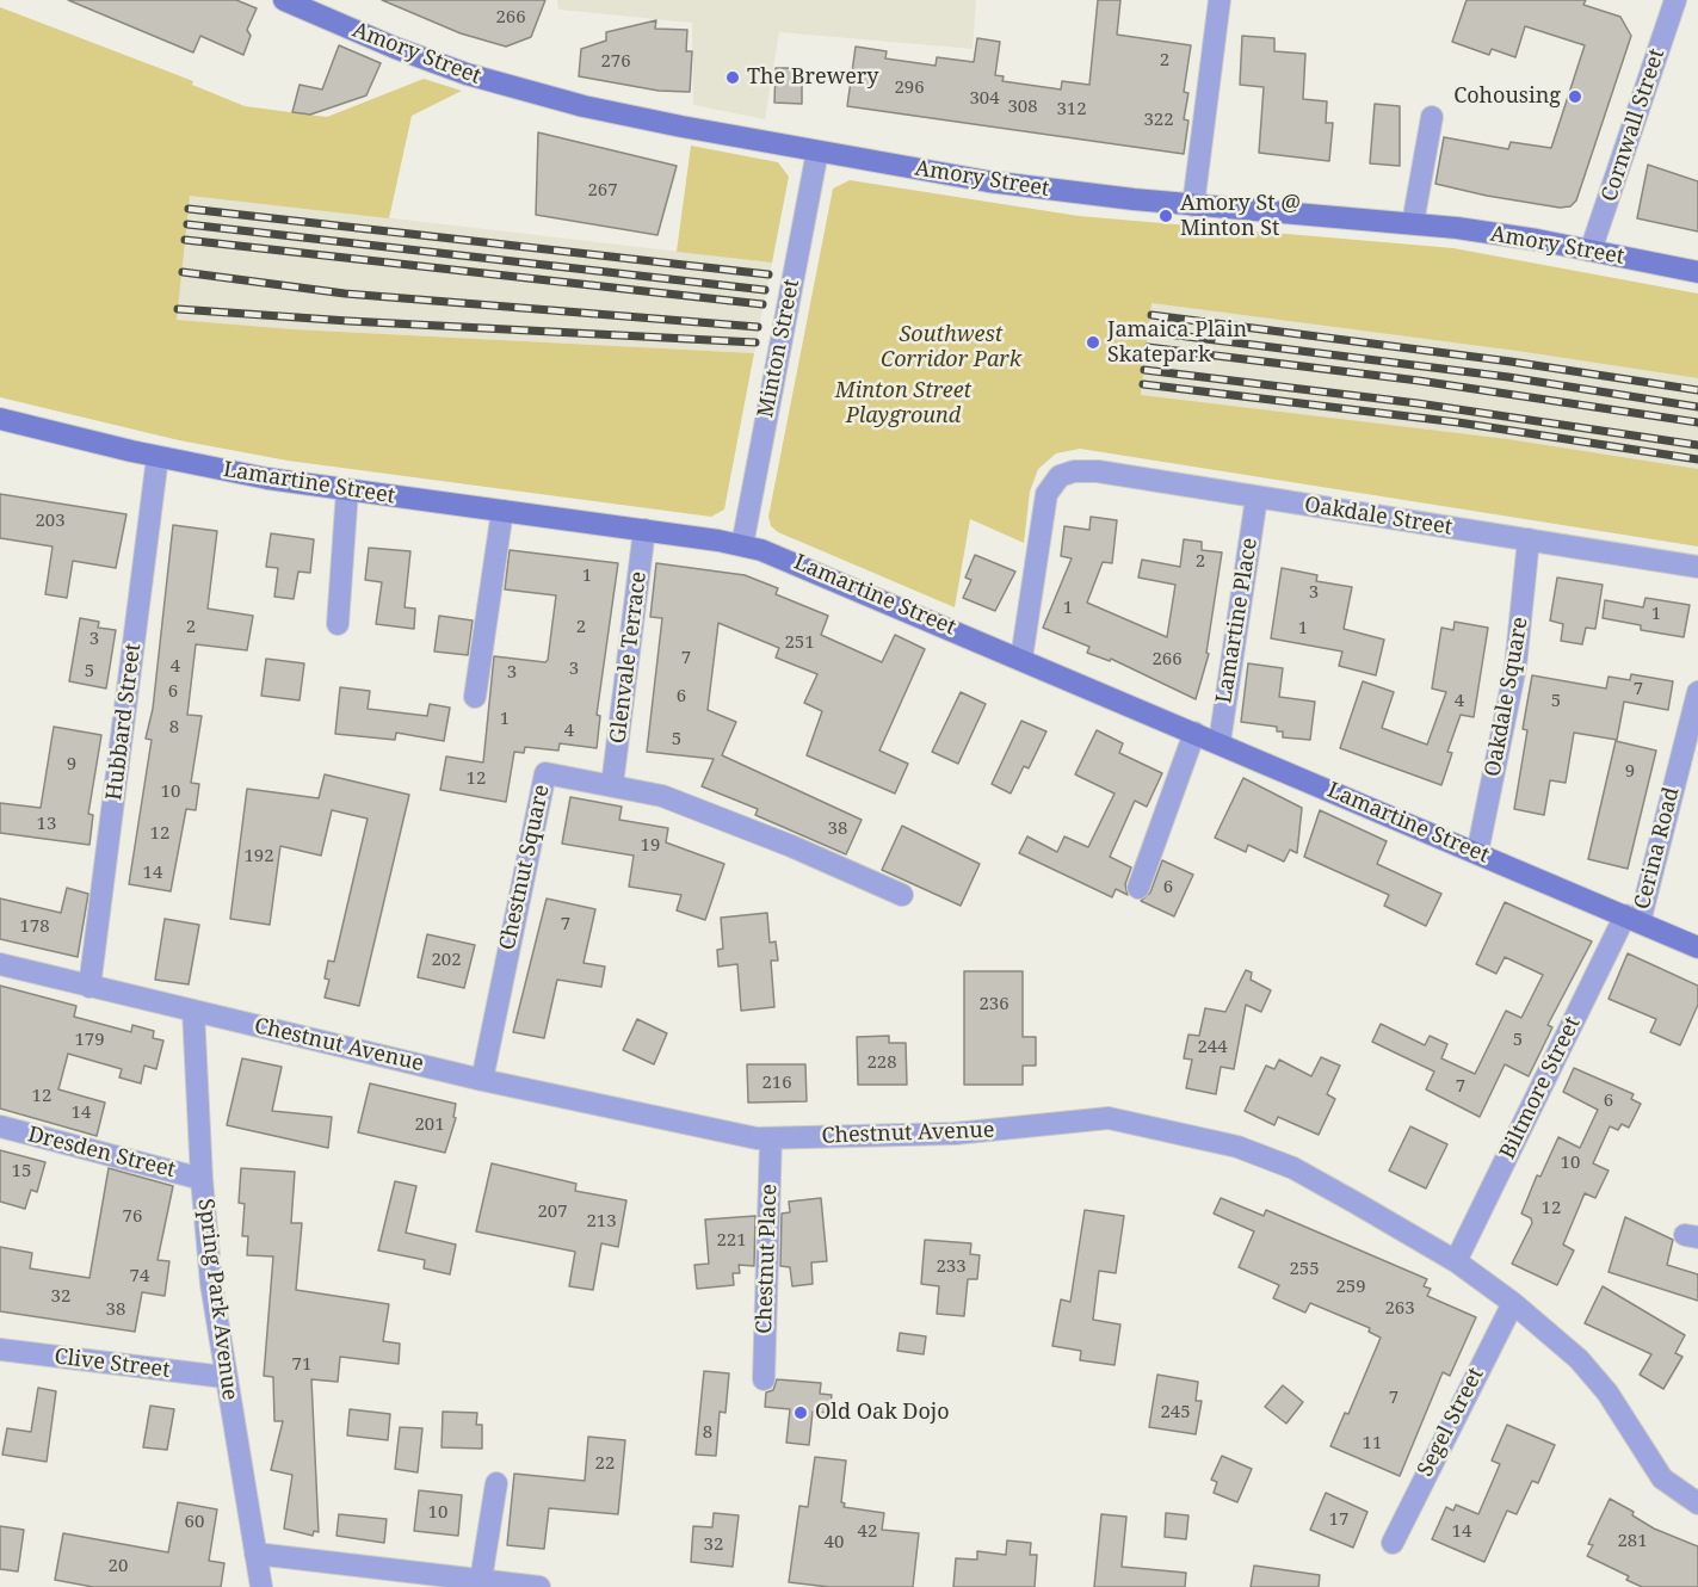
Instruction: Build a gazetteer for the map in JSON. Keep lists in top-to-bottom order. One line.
{"streets":{"street":["Amory Street","Cornwall Street","Minton Street","Lamartine Street","Oakdale Street","Lamartine Place","Glenvale Terrace","Oakdale Square","Hubbard Street","Cerina Road","Chestnut Square","Chestnut Avenue","Biltmore Street","Dresden Street","Chestnut Place","Spring Park Avenue","Clive Street","Segel Street"]},"crossings":[["Amory Street","Cornwall Street"],["Amory Street","Minton Street"],["Minton Street","Lamartine Street"],["Lamartine Street","Oakdale Street"],["Lamartine Street","Lamartine Place"],["Lamartine Street","Glenvale Terrace"],["Lamartine Street","Oakdale Square"],["Lamartine Street","Hubbard Street"],["Lamartine Street","Cerina Road"],["Lamartine Street","Biltmore Street"],["Oakdale Street","Lamartine Place"],["Oakdale Street","Oakdale Square"],["Glenvale Terrace","Chestnut Square"],["Hubbard Street","Chestnut Avenue"],["Cerina Road","Biltmore Street"],["Chestnut Square","Chestnut Avenue"],["Chestnut Avenue","Biltmore Street"],["Chestnut Avenue","Chestnut Place"],["Chestnut Avenue","Spring Park Avenue"],["Chestnut Avenue","Segel Street"],["Dresden Street","Spring Park Avenue"],["Spring Park Avenue","Clive Street"]],"parks":["Southwest Corridor Park","Minton Street Playground"],"places":["The Brewery","Cohousing","Amory St @ Minton St","Jamaica Plain Skatepark","Old Oak Dojo"],"house_numbers":["266","2","276","296","304","308","312","322","267","203","2","1","3","1","1","2","2","1","3","251","7","266","4","3","5","3","7","6","6","4","5","1","8","4","5","9","9","12","10","13","38","12","19","192","14","6","7","178","202","236","179","5","244","228","216","7","12","6","14","201","10","15","12","207","76","213","221","233","255","74","259","32","263","38","71","7","245","8","11","22","10","17","60","42","14","281","40","32","20"]}
